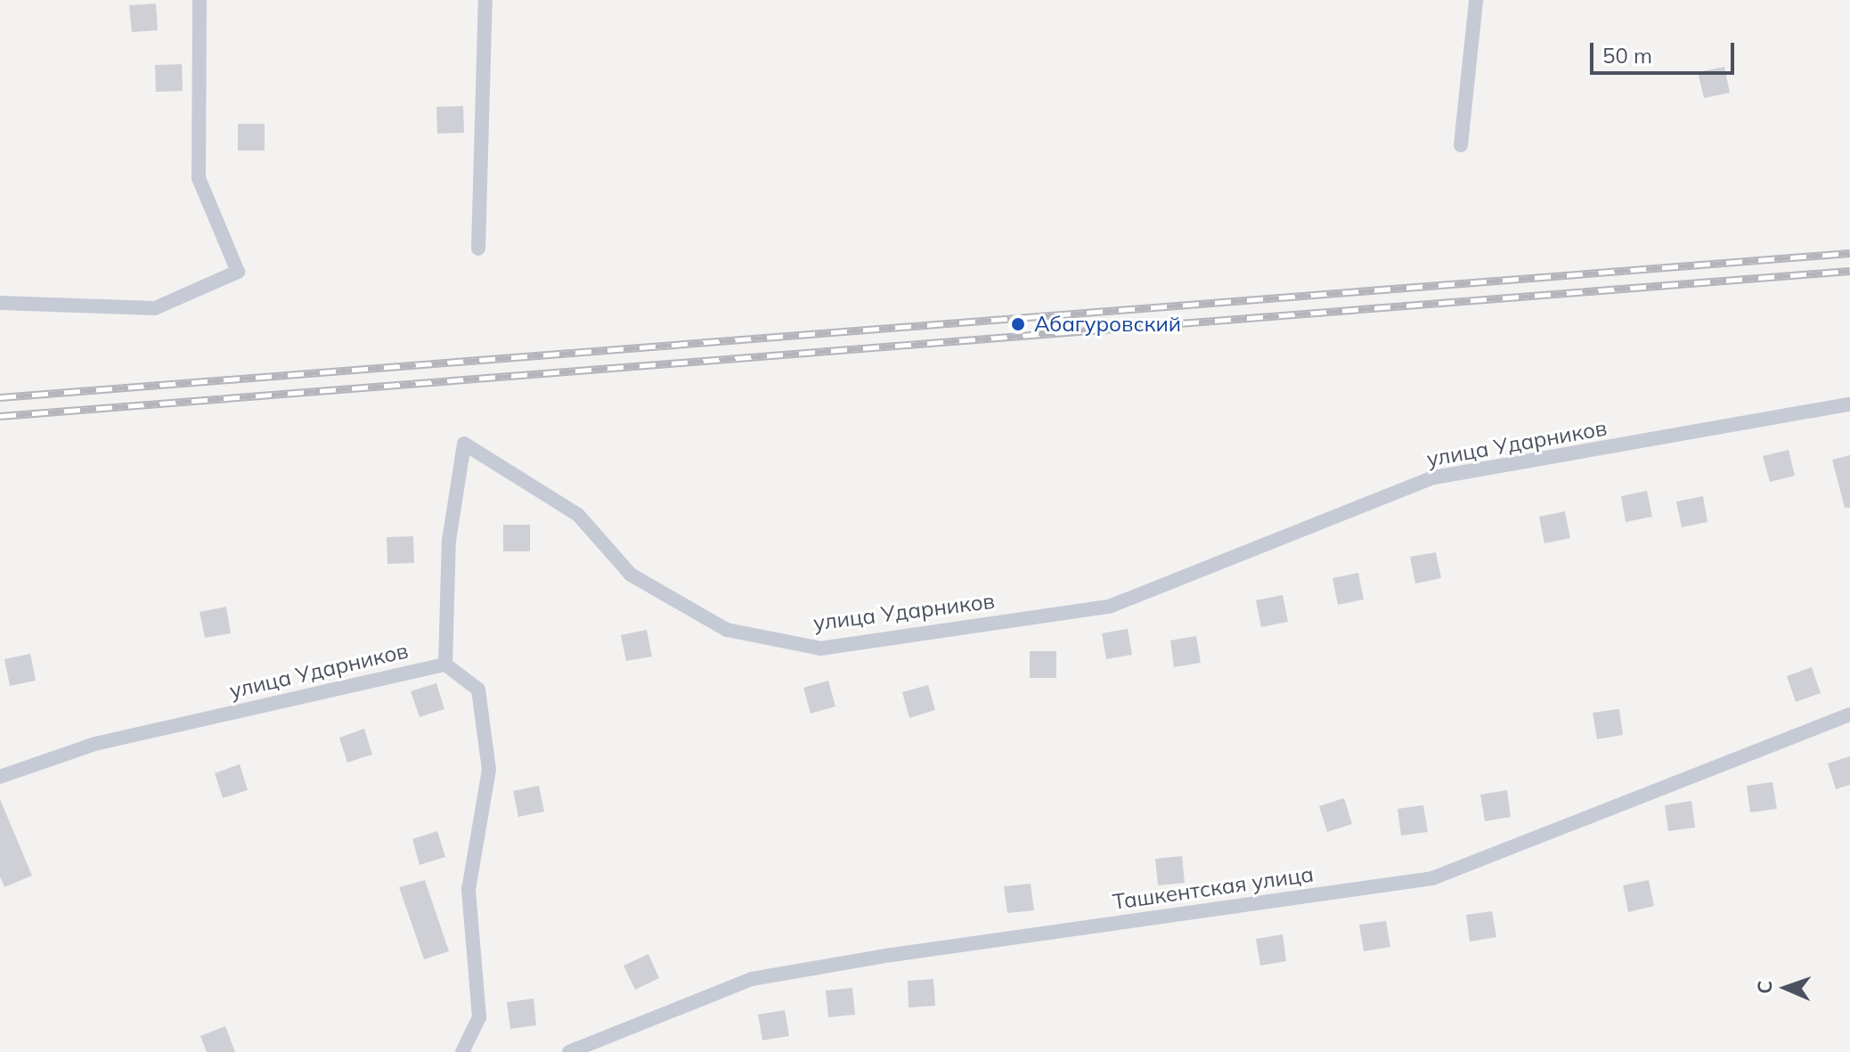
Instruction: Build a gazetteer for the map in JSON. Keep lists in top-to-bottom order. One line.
{"streets":{"street":["улица Ударников","Ташкентская улица"]},"places":["Абагуровский"],"scale_bar":"50 m","north":"left"}
